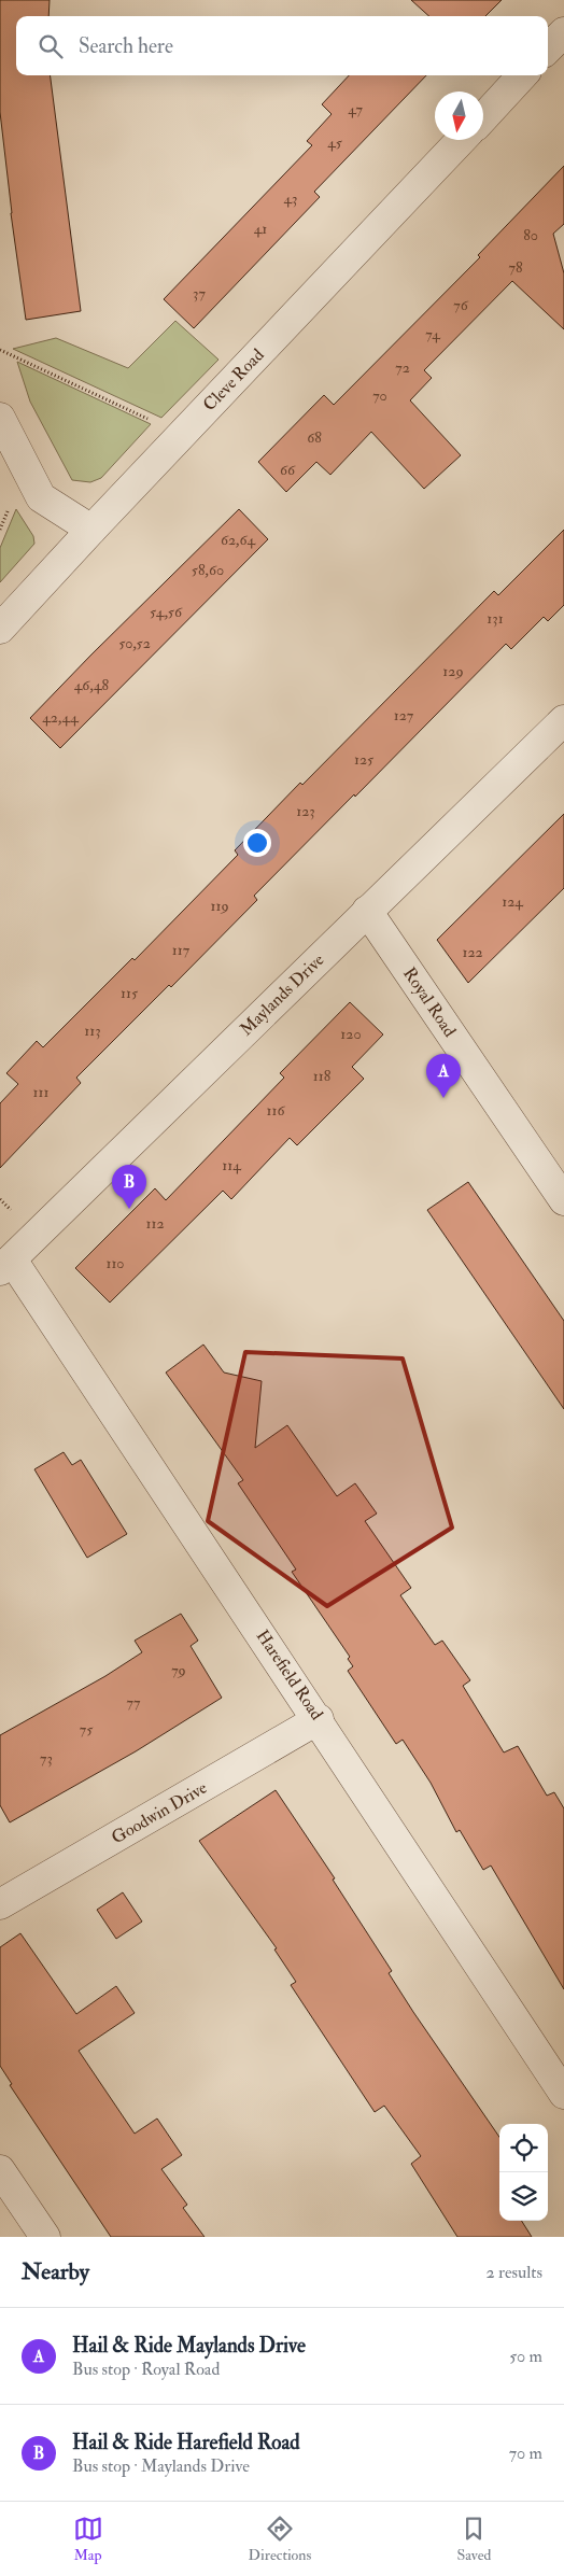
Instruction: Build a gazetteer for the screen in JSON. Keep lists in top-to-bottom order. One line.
{"streets":{"street":["Cleve Road","Maylands Drive","Royal Road","Harefield Road","Goodwin Drive"]},"crossings":[["Maylands Drive","Royal Road"],["Maylands Drive","Harefield Road"],["Harefield Road","Goodwin Drive"]],"house_numbers":["47","45","43","41","80","78","37","76","74","72","70","68","66","62,64","58,60","54,56","131","50,52","129","46,48","127","42,44","125","123","124","119","117","122","115","113","120","118","111","116","114","112","110","79","77","75","73"],"north":"bottom","page":{"search":"Search here","pins":["A","B"],"heading":["Nearby","2 results"],"list":[{"mark":"A","name":"Hail & Ride Maylands Drive","note":"Bus stop · Royal Road","value":"50 m"},{"mark":"B","name":"Hail & Ride Harefield Road","note":"Bus stop · Maylands Drive","value":"70 m"}],"nav":["Map","Directions","Saved"]}}
